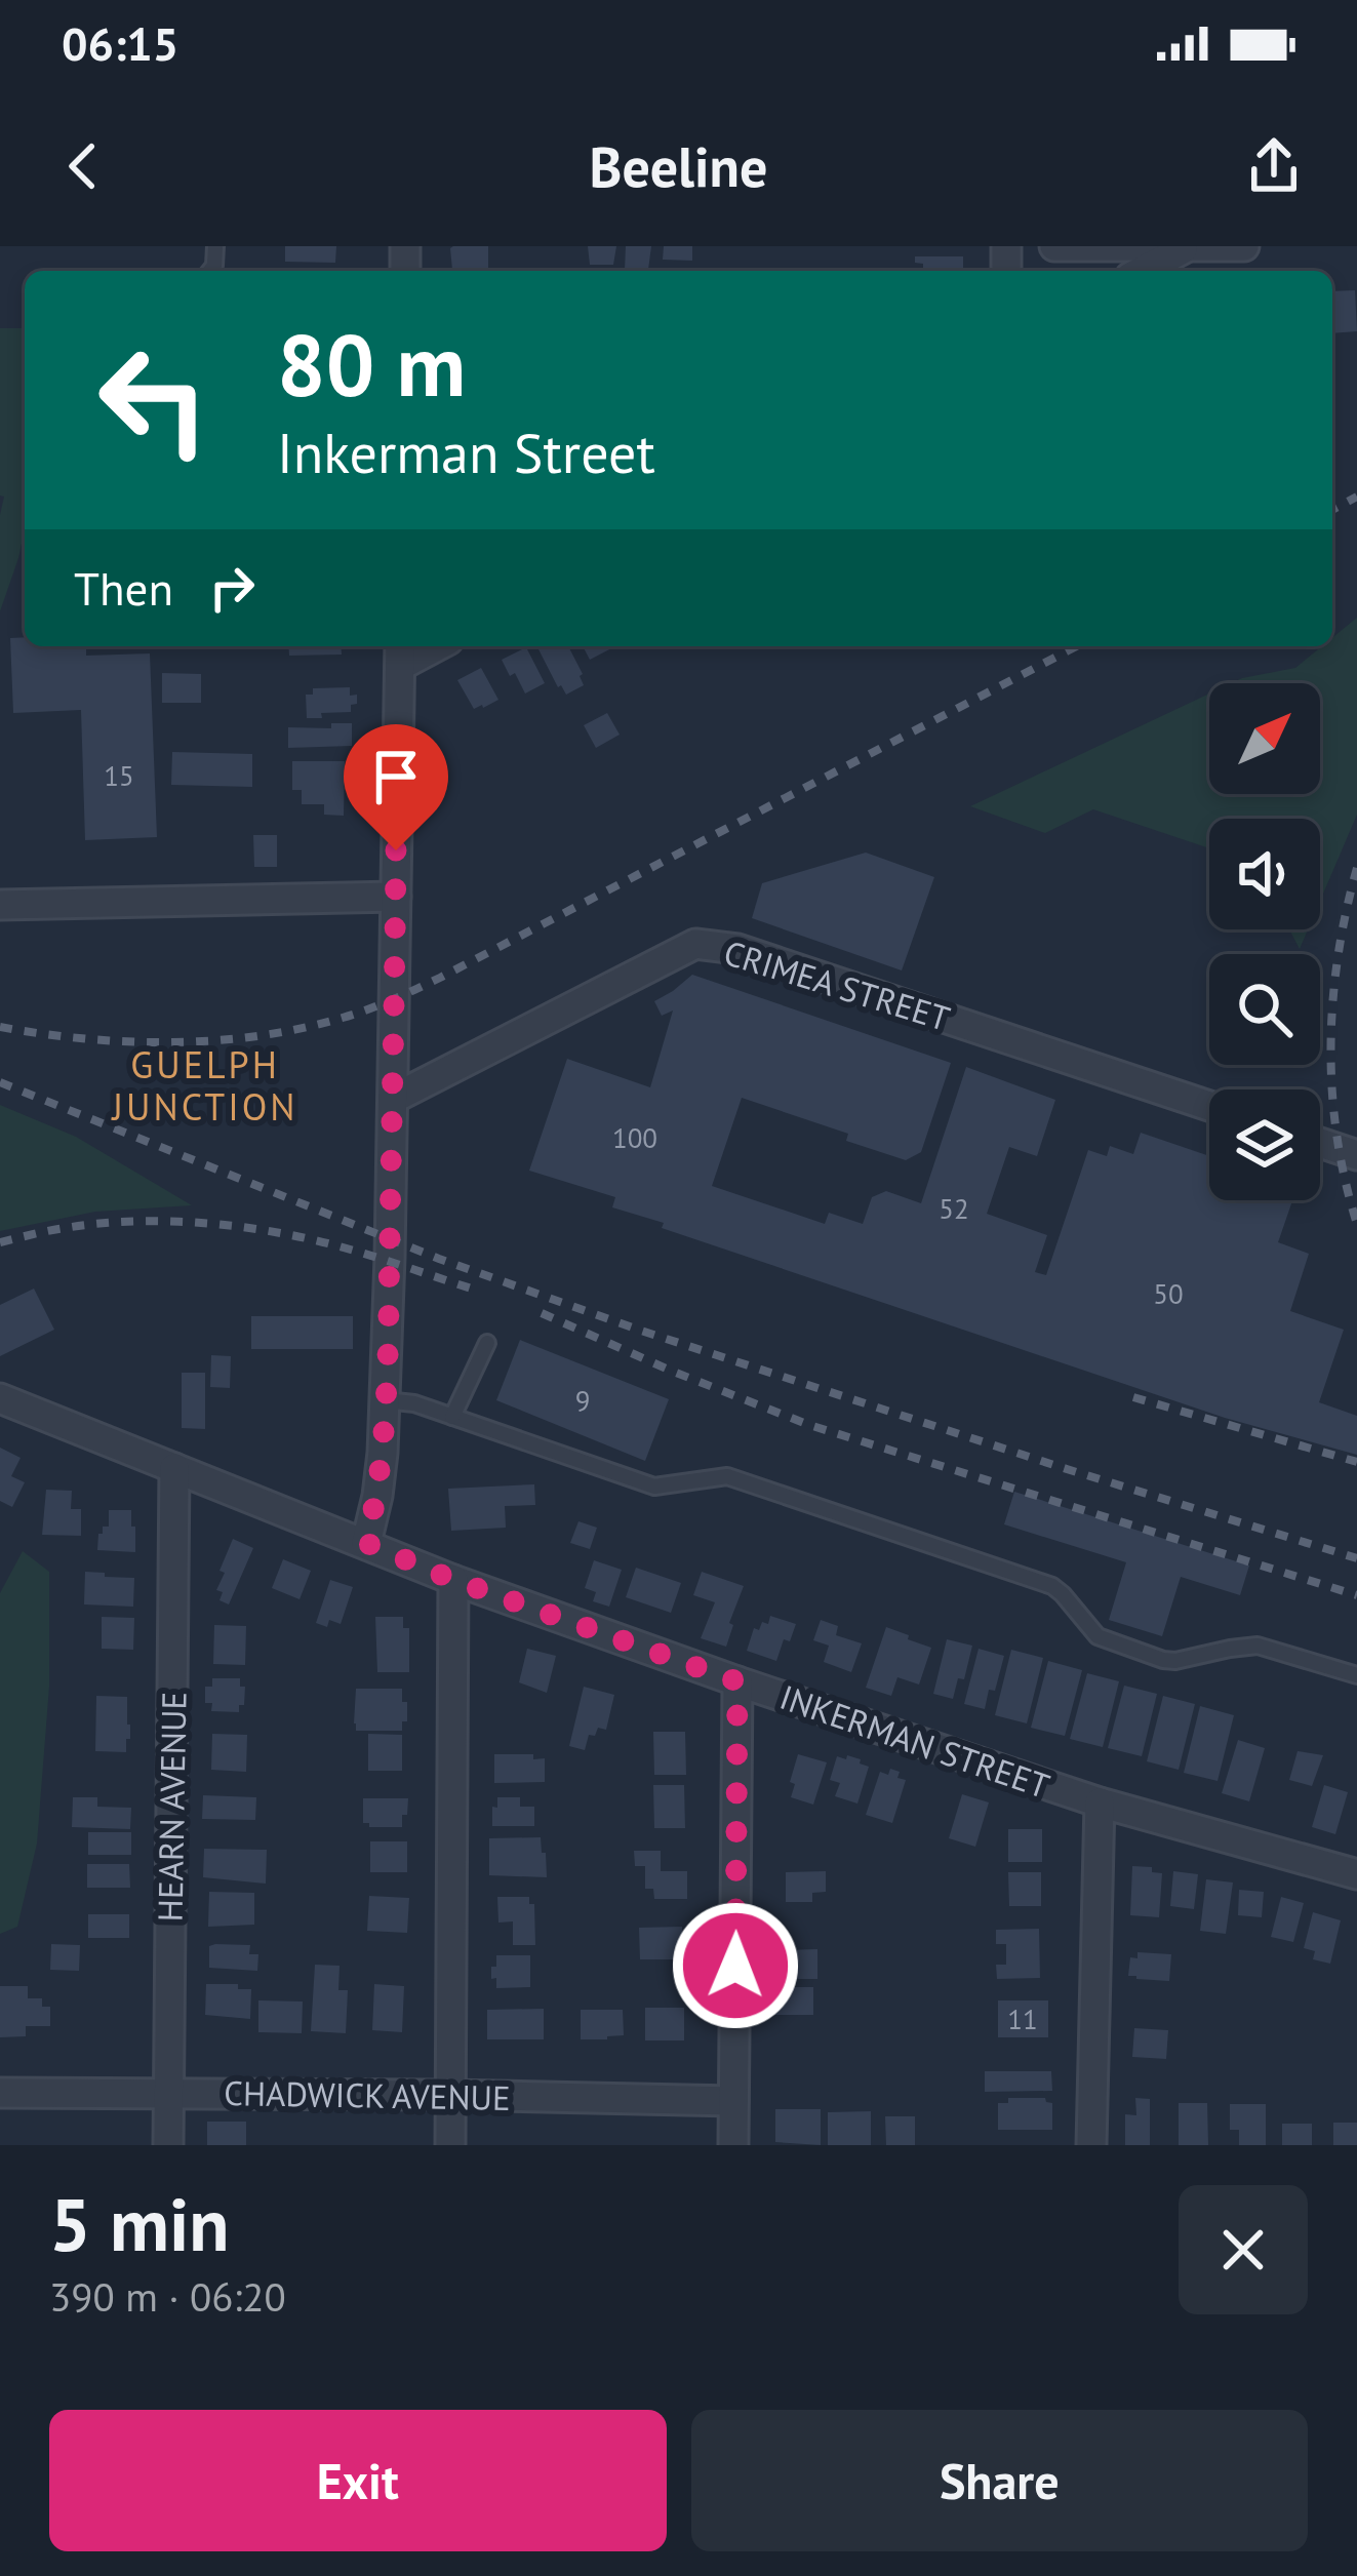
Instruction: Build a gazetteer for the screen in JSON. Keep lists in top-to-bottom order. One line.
{"streets":{"street":["CRIMEA STREET","INKERMAN STREET","HEARN AVENUE","CHADWICK AVENUE"]},"crossings":[["INKERMAN STREET","HEARN AVENUE"],["HEARN AVENUE","CHADWICK AVENUE"]],"districts":["GUELPH JUNCTION"],"house_numbers":["15","100","52","50","9","11"],"north":"top right","page":{"status":"06:15","header":"Beeline","turn":["80 m","Inkerman Street"],"then":"Then","heading":["5 min","390 m · 06:20"],"buttons":["Exit","Share"]}}
